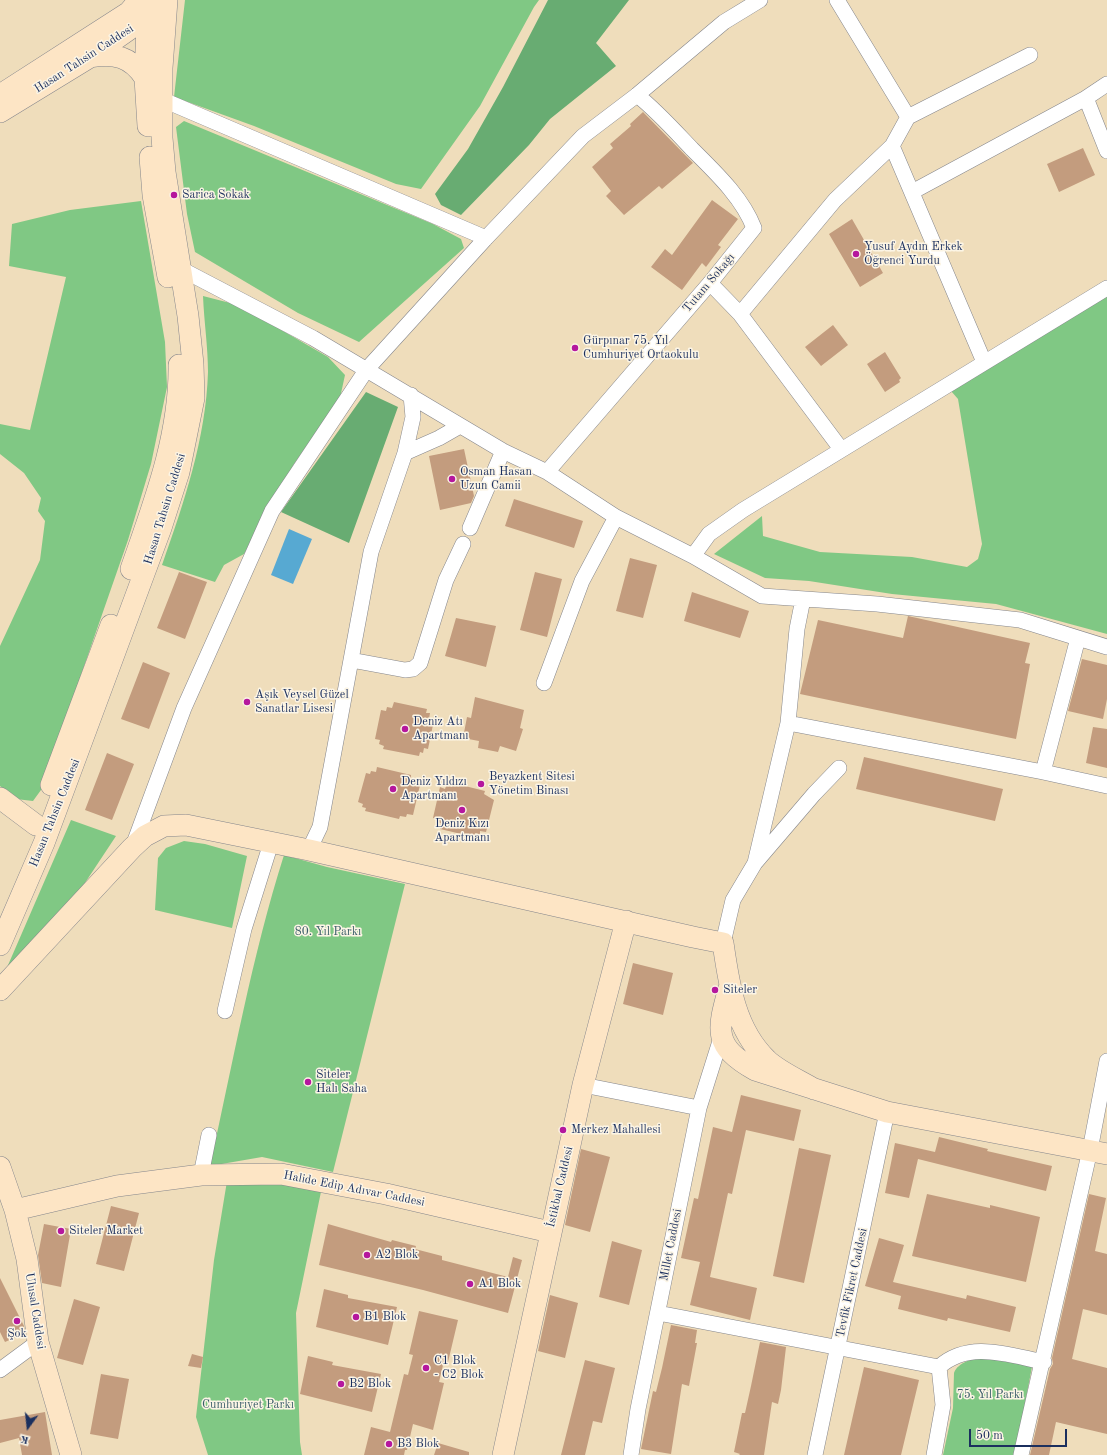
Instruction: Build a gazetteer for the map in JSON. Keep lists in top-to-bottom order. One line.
{"streets":{"street":["Hasan Tahsin Caddesi","Tutam Sokağı","İstikbal Caddesi","Halide Edip Adıvar Caddesi","Millet Caddesi","Tevfik Fikret Caddesi","Ulusal Caddesi"]},"crossings":[["İstikbal Caddesi","Halide Edip Adıvar Caddesi"],["Halide Edip Adıvar Caddesi","Ulusal Caddesi"]],"parks":["80. Yıl Parkı","75. Yıl Parkı","Cumhuriyet Parkı"],"places":["Sarica Sokak","Yusuf Aydın Erkek Öğrenci Yurdu","Gürpınar 75. Yıl Cumhuriyet Ortaokulu","Osman Hasan Uzun Camii","Aşık Veysel Güzel Sanatlar Lisesi","Deniz Atı Apartmanı","Beyazkent Sitesi Yönetim Binası","Deniz Yıldızı Apartmanı","Deniz Kızı Apartmanı","Siteler","Siteler Halı Saha","Merkez Mahallesi","Siteler Market","A2 Blok","A1 Blok","B1 Blok","Şok","C1 Blok - C2 Blok","B2 Blok","B3 Blok"],"scale_bar":"50 m","north":"bottom"}
